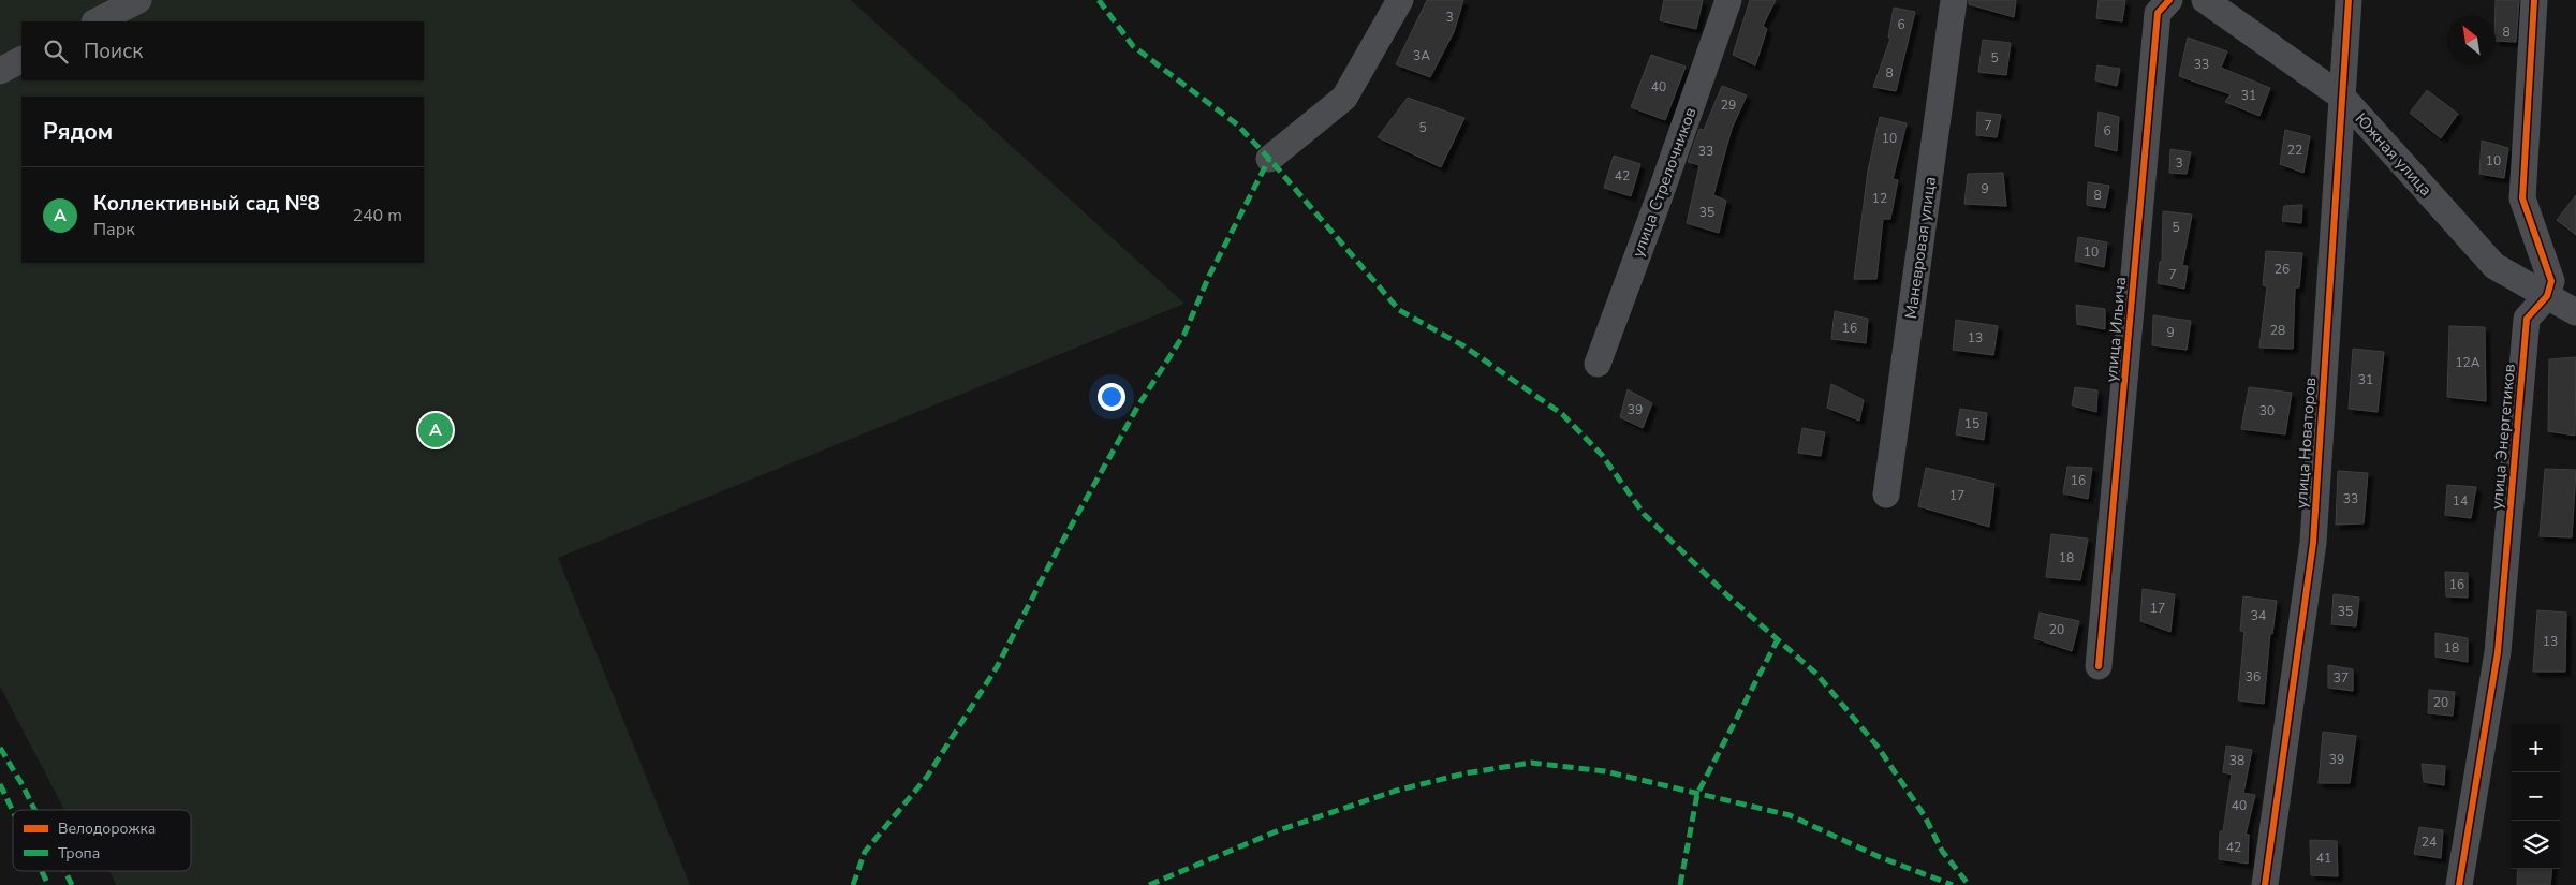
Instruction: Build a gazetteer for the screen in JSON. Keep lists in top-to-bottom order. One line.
{"streets":{"street":["Южная улица","улица Стрелочников","Маневровая улица","улица Ильича","улица Энергетиков","улица Новаторов"]},"crossings":[["Южная улица","улица Энергетиков"],["Южная улица","улица Новаторов"]],"house_numbers":["3","6","8","3А","5","33","8","40","31","29","7","5","6","10","22","33","10","3","42","9","8","12","35","5","10","26","7","16","28","9","13","12А","31","39","30","15","16","17","33","14","18","16","17","35","34","20","13","18","36","37","20","39","38","40","24","42","41"],"legend":["Велодорожка","Тропа"],"north":"top left","page":{"search":"Поиск","heading":"Рядом","list":[{"mark":"A","name":"Коллективный сад №8","note":"Парк","value":"240 m"}],"pins":"A","map_buttons":["+","−"]}}
